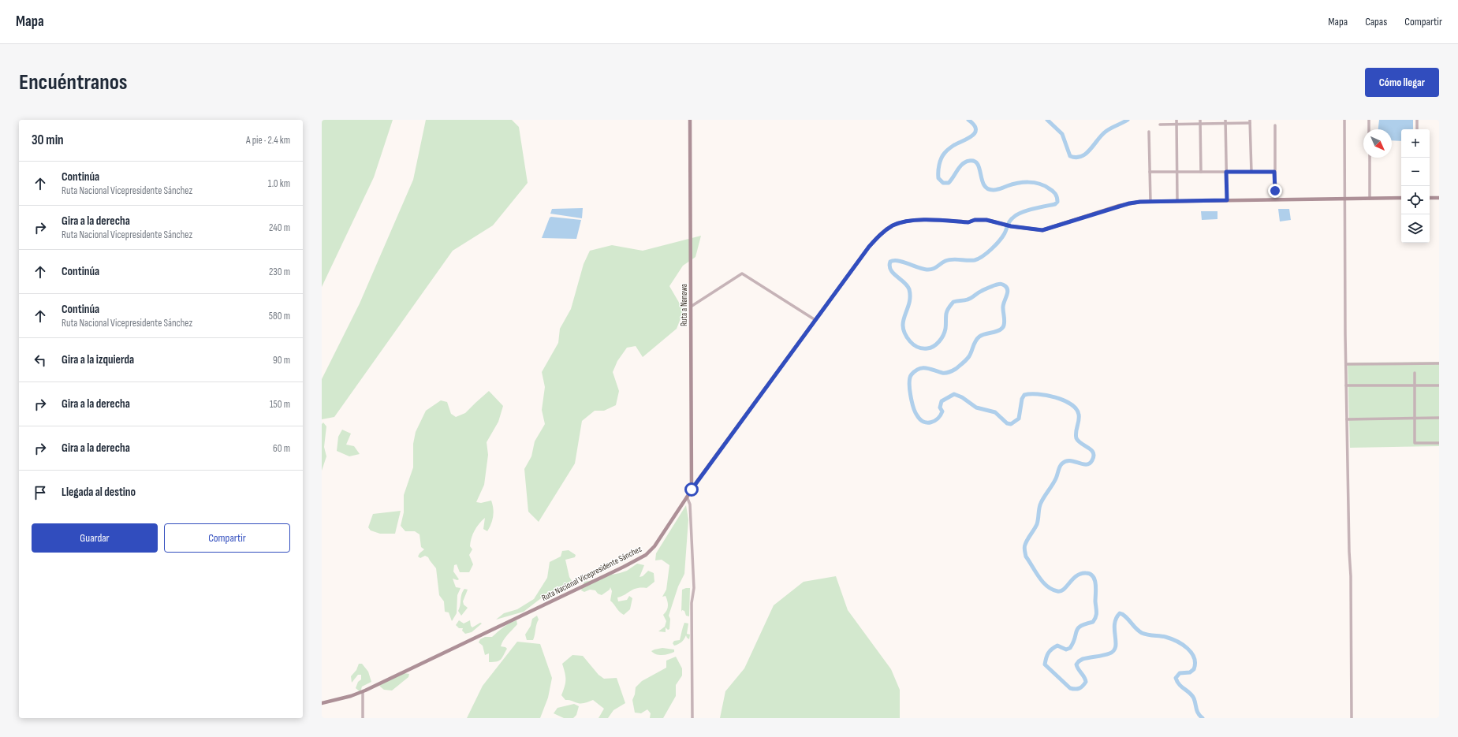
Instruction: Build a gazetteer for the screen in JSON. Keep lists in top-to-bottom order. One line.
{"streets":{"street":["Ruta a Nanawa","Ruta Nacional Vicepresidente Sánchez"]},"crossings":[["Ruta a Nanawa","Ruta Nacional Vicepresidente Sánchez"]],"north":"bottom right","page":{"header":"Mapa","nav":["Mapa","Capas","Compartir"],"buttons":["Cómo llegar",["Guardar","Compartir"]],"title":"Encuéntranos","heading":["30 min","A pie · 2.4 km"],"map_buttons":["+","−"],"list":[["Continúa","Ruta Nacional Vicepresidente Sánchez","1.0 km"],["Gira a la derecha","Ruta Nacional Vicepresidente Sánchez","240 m"],["Continúa","230 m"],["Continúa","Ruta Nacional Vicepresidente Sánchez","580 m"],["Gira a la izquierda","90 m"],["Gira a la derecha","150 m"],["Gira a la derecha","60 m"],"Llegada al destino"]}}
